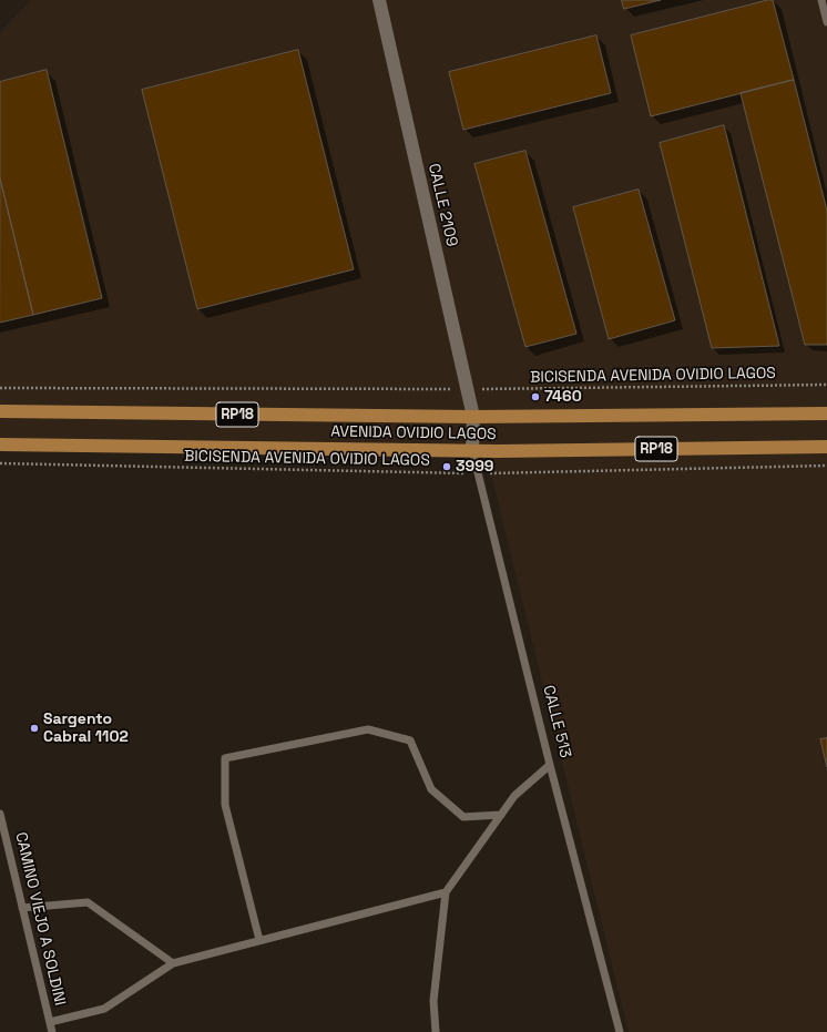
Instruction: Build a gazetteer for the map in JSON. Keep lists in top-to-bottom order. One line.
{"streets":{"main road":["RP18","AVENIDA OVIDIO LAGOS"],"street":["CALLE 2109","CALLE 513"],"lane":["CAMINO VIEJO A SOLDINI"],"path":["BICISENDA AVENIDA OVIDIO LAGOS"]},"crossings":[["CALLE 2109","BICISENDA AVENIDA OVIDIO LAGOS"],["CALLE 2109","AVENIDA OVIDIO LAGOS"],["CALLE 2109","CALLE 513"],["BICISENDA AVENIDA OVIDIO LAGOS","CALLE 513"],["AVENIDA OVIDIO LAGOS","CALLE 513"]],"places":["7460","3999","Sargento Cabral 1102"]}
